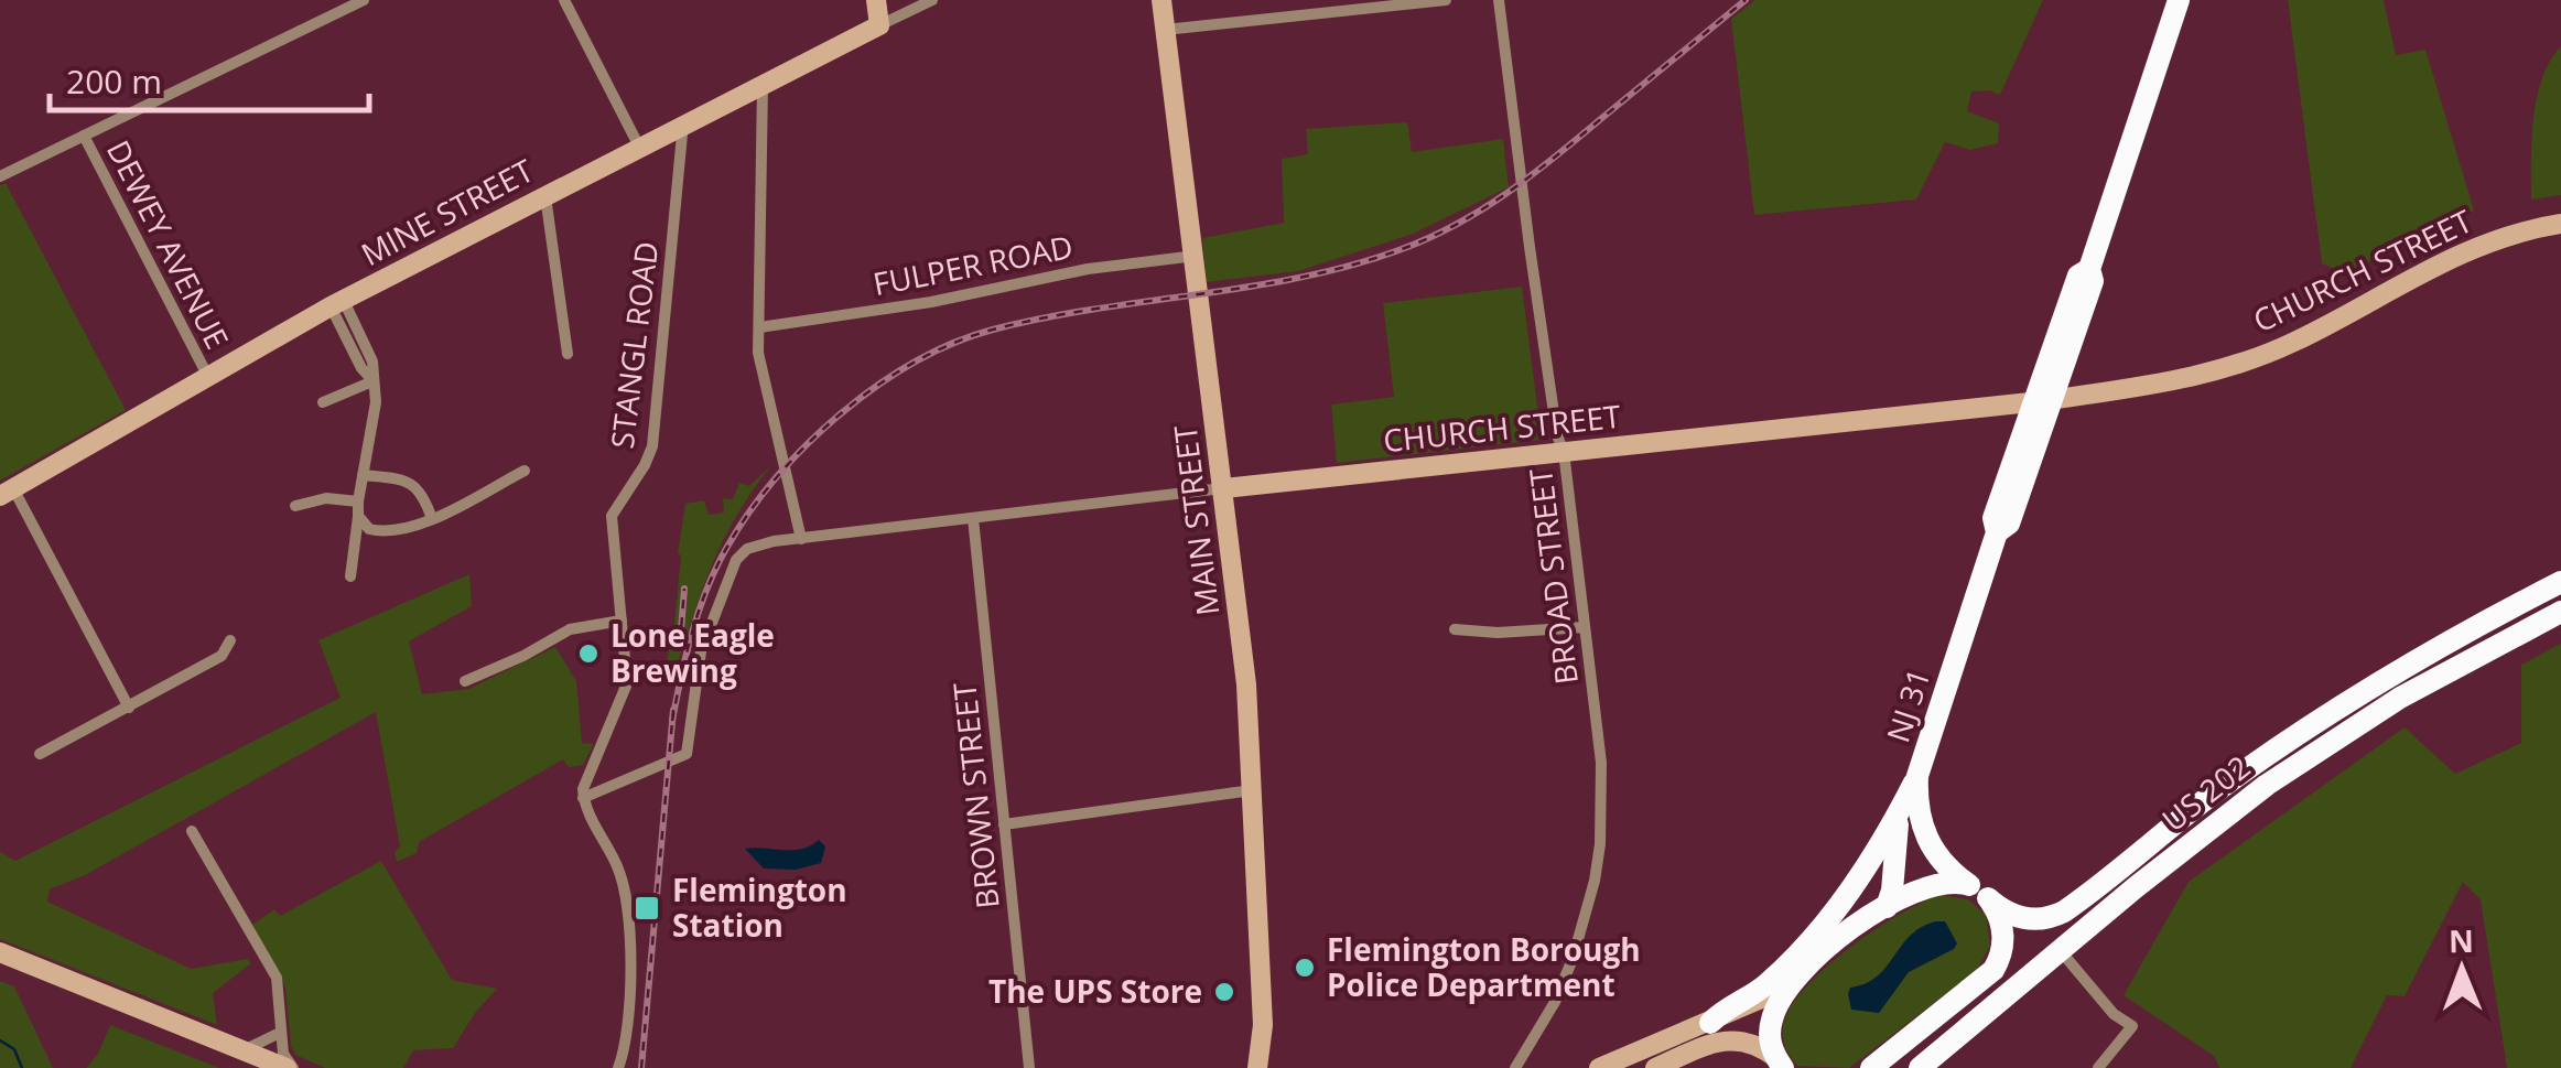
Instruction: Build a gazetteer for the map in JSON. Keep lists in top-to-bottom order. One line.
{"streets":{"highway":["NJ 31","US 202"],"street":["MINE STREET","DEWEY AVENUE","FULPER ROAD","CHURCH STREET","STANGL ROAD","MAIN STREET","BROAD STREET","BROWN STREET"]},"crossings":[["MINE STREET","DEWEY AVENUE"],["MINE STREET","STANGL ROAD"],["FULPER ROAD","MAIN STREET"],["CHURCH STREET","STANGL ROAD"],["CHURCH STREET","MAIN STREET"],["CHURCH STREET","BROAD STREET"],["CHURCH STREET","NJ 31"],["CHURCH STREET","BROWN STREET"],["NJ 31","US 202"]],"places":{"other":["Lone Eagle Brewing","Flemington Borough Police Department","The UPS Store"],"transit":["Flemington Station"]},"scale_bar":"200 m","north":"top"}
